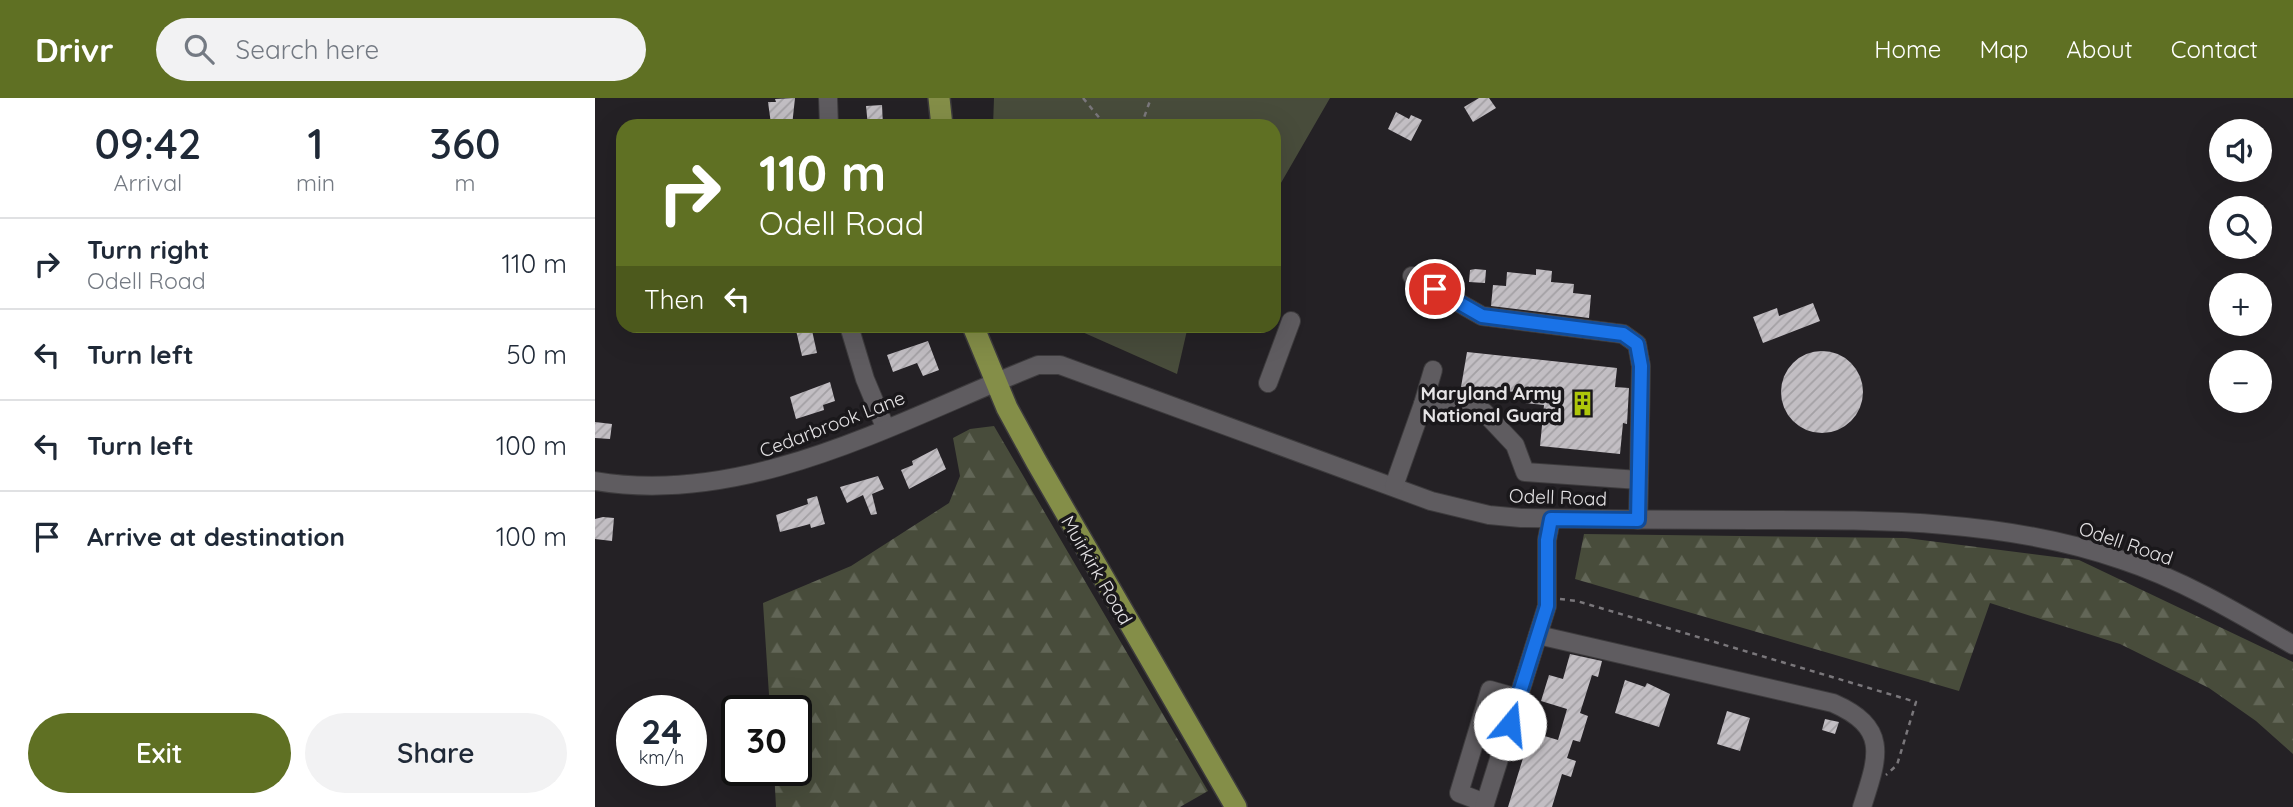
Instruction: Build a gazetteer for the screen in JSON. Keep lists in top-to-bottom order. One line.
{"streets":{"main road":["Muirkirk Road"],"street":["Cedarbrook Lane","Odell Road"]},"crossings":[["Cedarbrook Lane","Odell Road"],["Cedarbrook Lane","Muirkirk Road"],["Odell Road","Muirkirk Road"]],"places":{"building":["Maryland Army National Guard"]},"page":{"header":"Drivr","search":"Search here","nav":["Home","Map","About","Contact"],"eta":["09:42","Arrival","1","min","360","m"],"map_buttons":["+","−"],"turn":["110 m","Odell Road"],"list":[{"name":"Turn right","note":"Odell Road","value":"110 m"},{"name":"Turn left","value":"50 m"},{"name":"Turn left","value":"100 m"},{"name":"Arrive at destination","value":"100 m"}],"then":"Then","speed":"24 km/h","limit":"30","buttons":["Exit","Share"]}}
